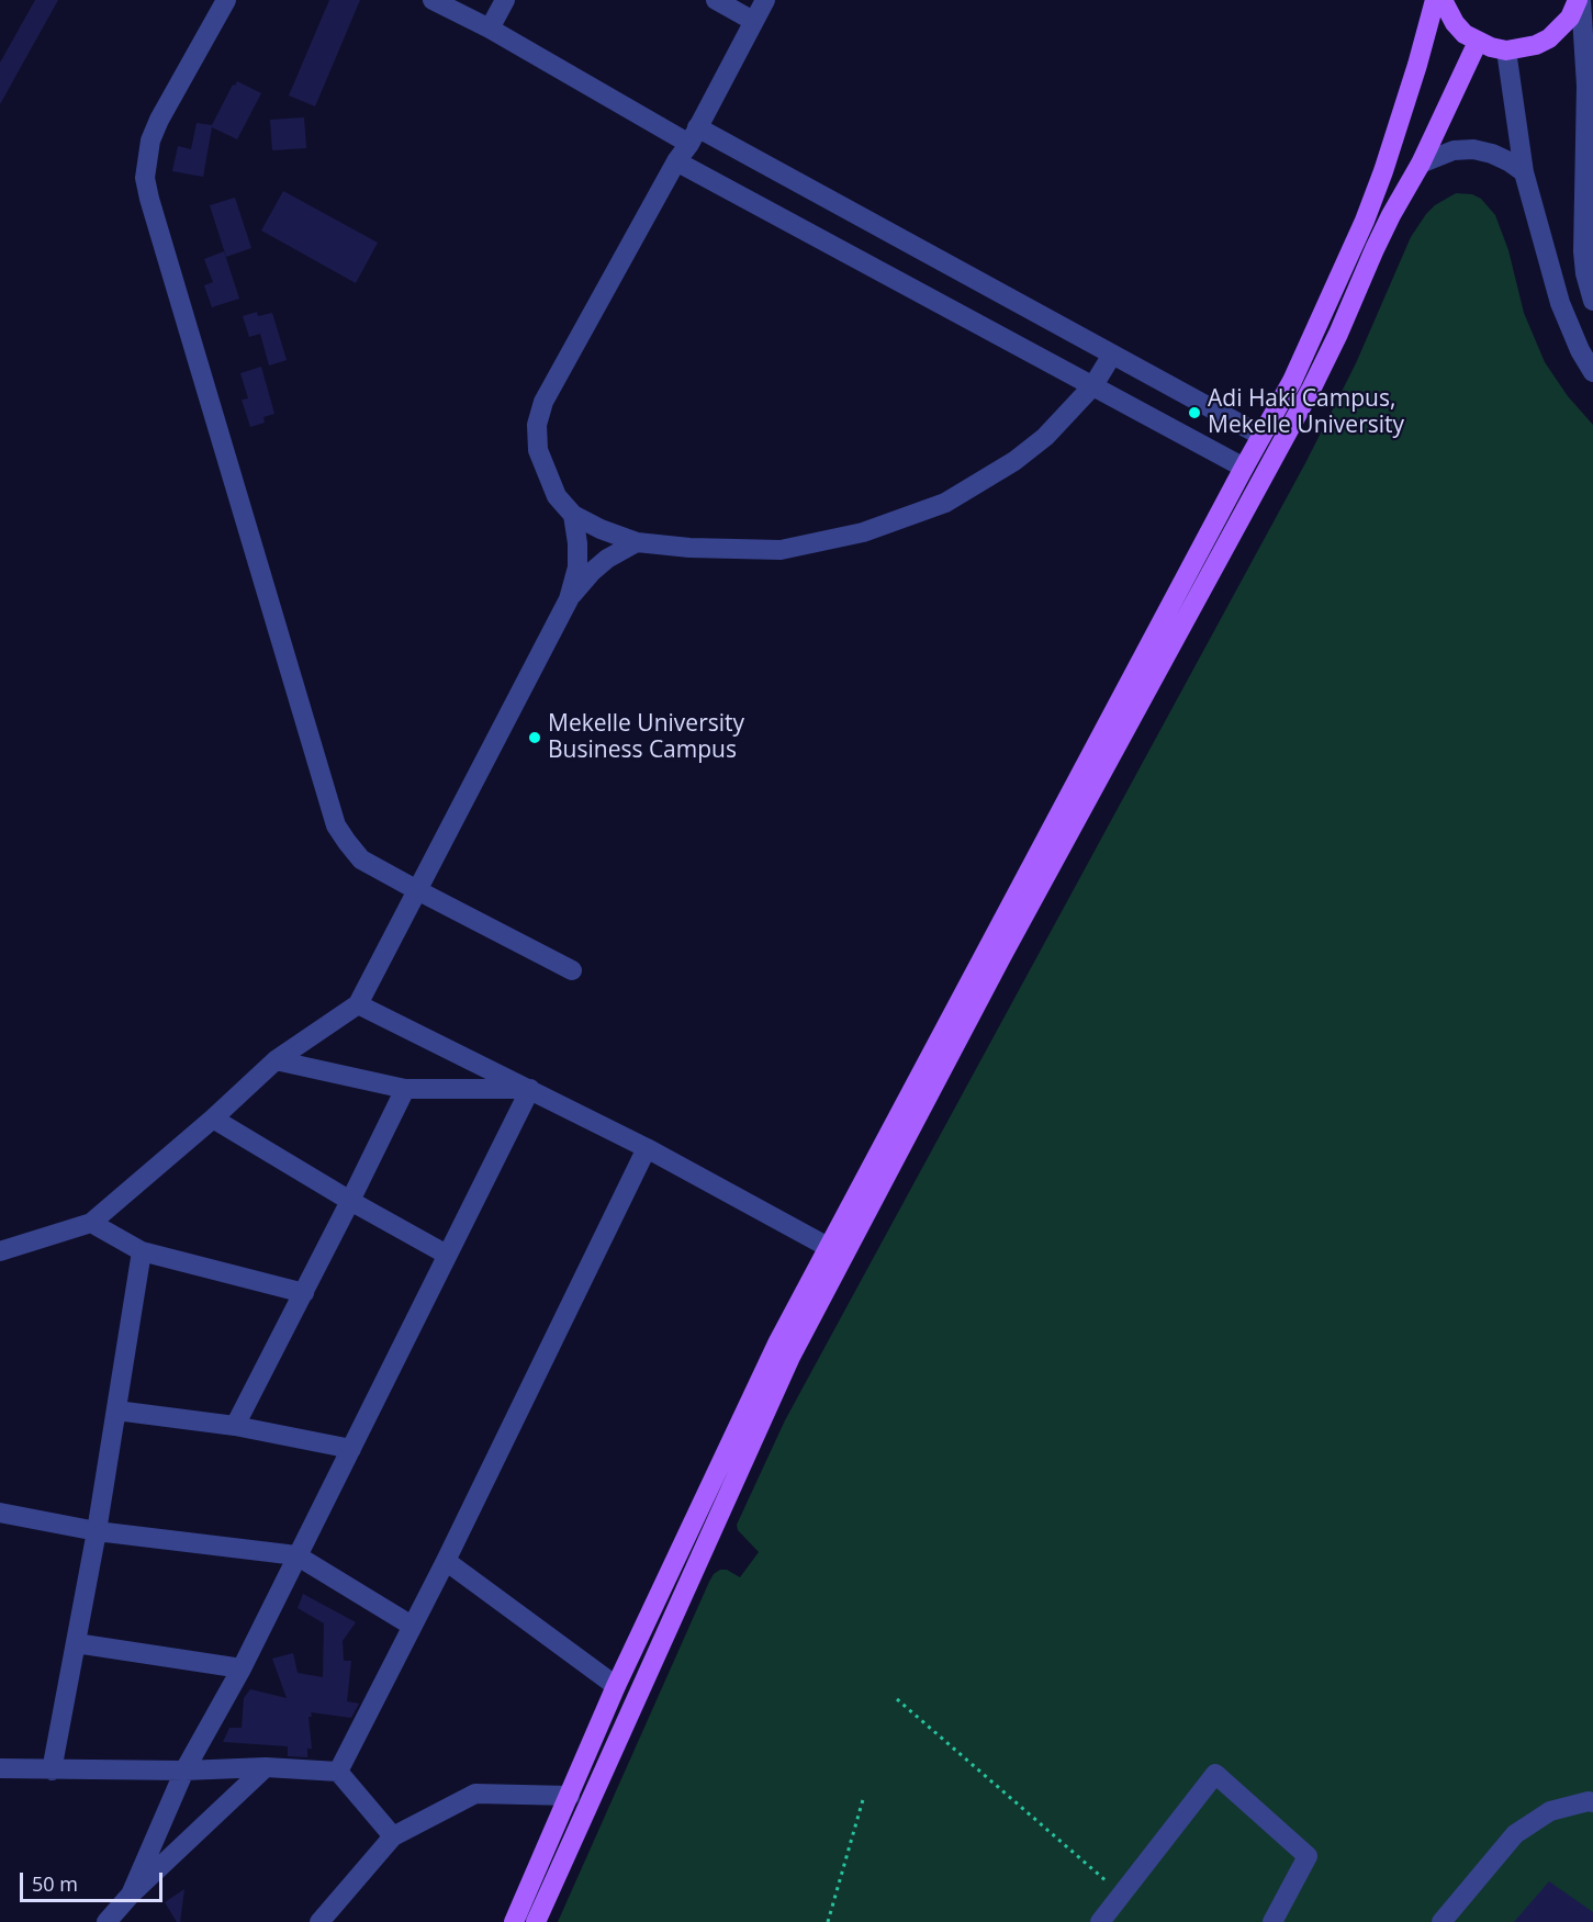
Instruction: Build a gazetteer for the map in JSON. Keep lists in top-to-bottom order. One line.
{"places":["Adi Haki Campus, Mekelle University","Mekelle University Business Campus"],"scale_bar":"50 m"}
